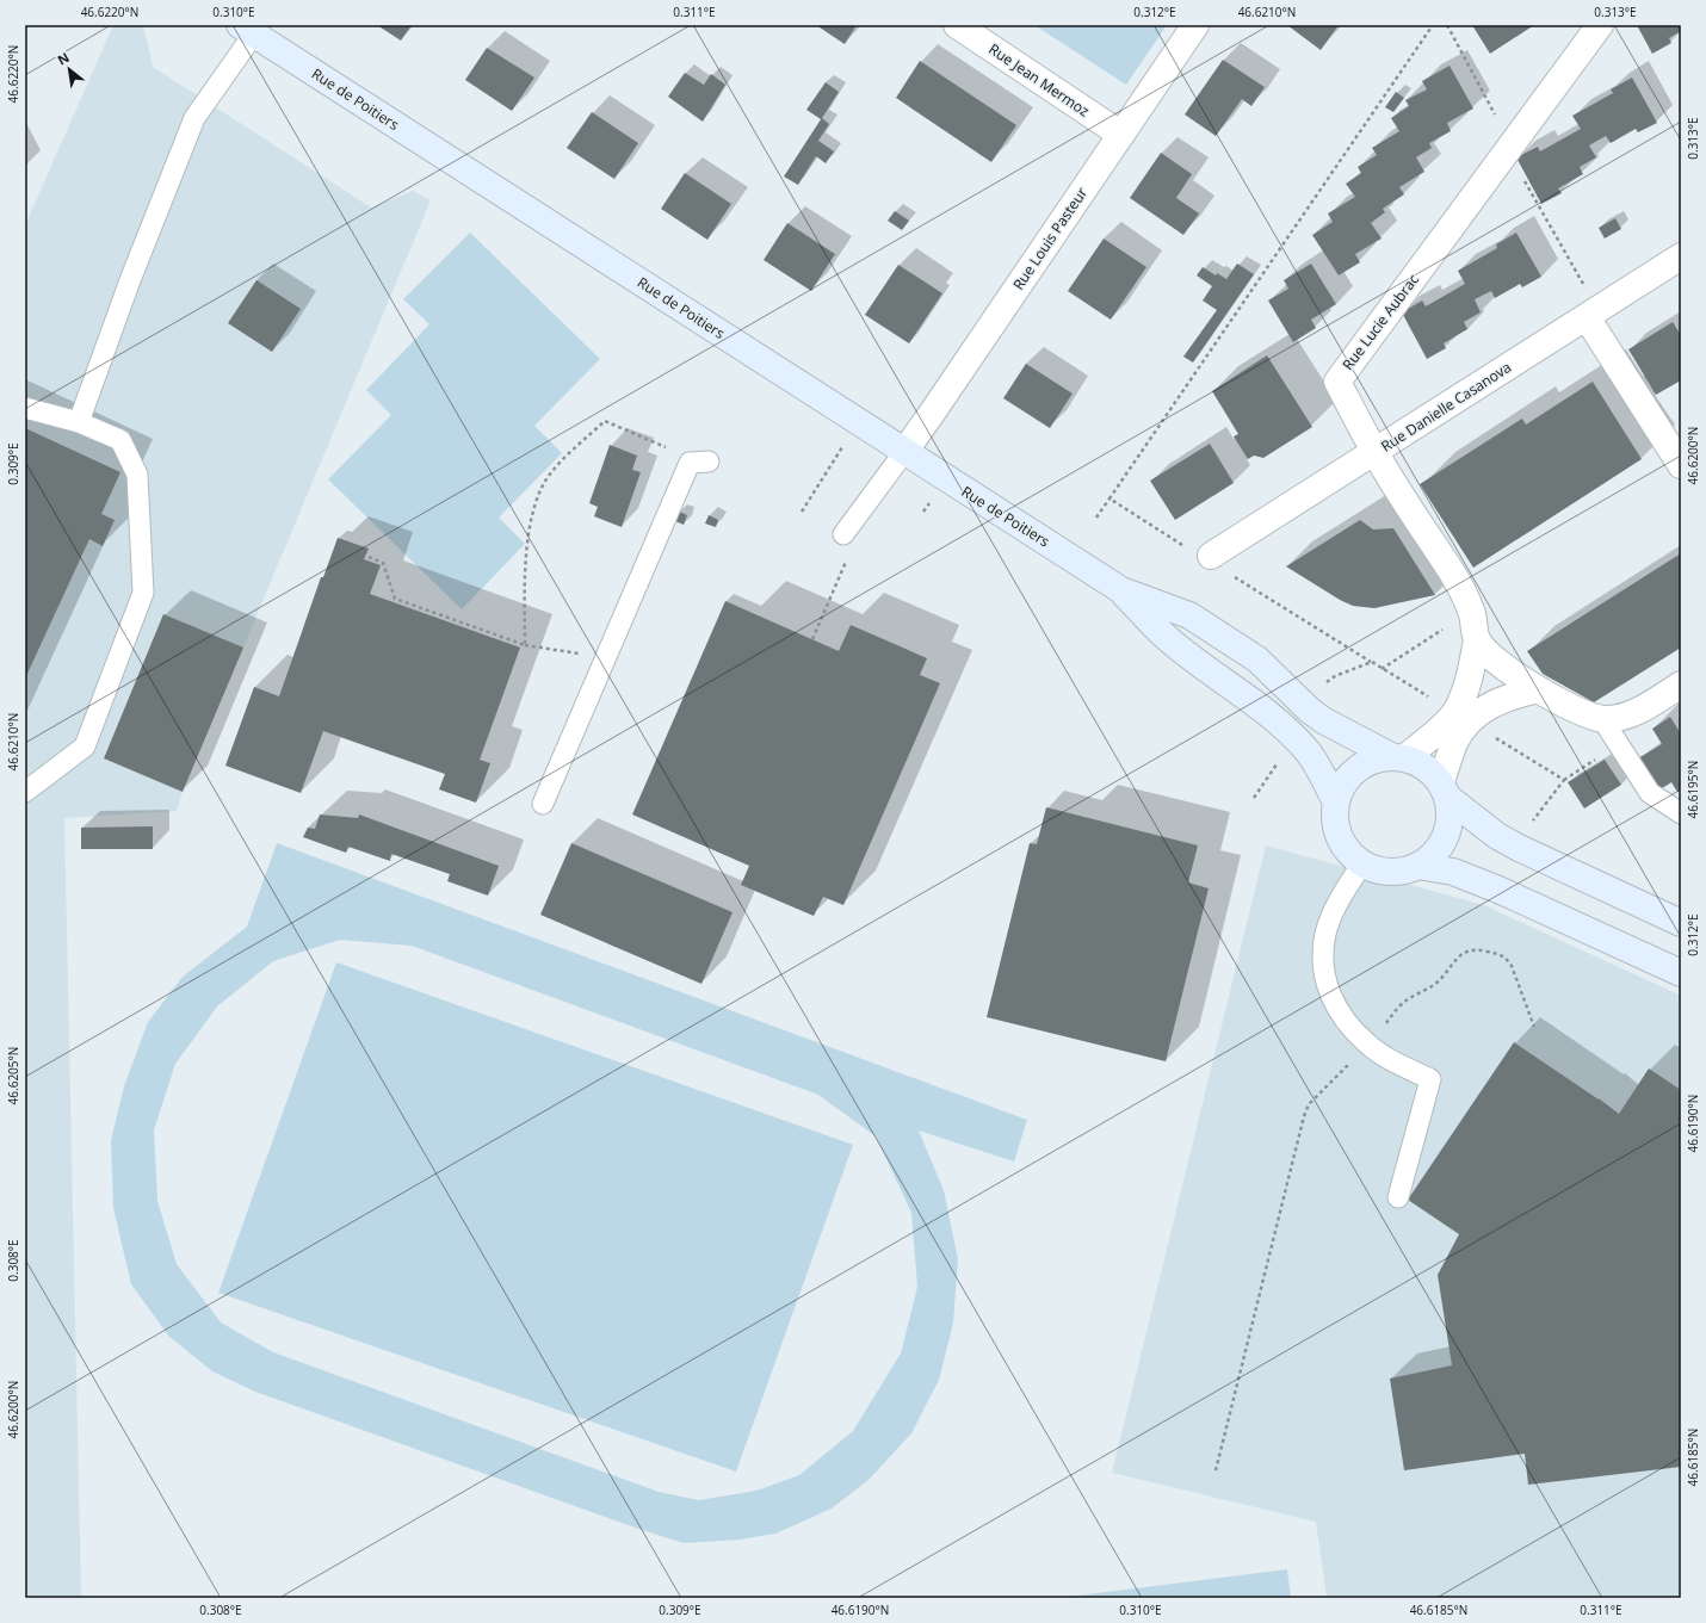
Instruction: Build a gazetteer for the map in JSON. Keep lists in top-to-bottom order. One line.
{"streets":{"main road":["Rue de Poitiers"],"street":["Rue Jean Mermoz","Rue Louis Pasteur","Rue Lucie Aubrac","Rue Danielle Casanova"]},"crossings":[["Rue Jean Mermoz","Rue Louis Pasteur"],["Rue de Poitiers","Rue Louis Pasteur"],["Rue de Poitiers","Rue Lucie Aubrac"],["Rue Lucie Aubrac","Rue Danielle Casanova"]],"north":"top left","coordinates":["46.6220°N","0.310°E","0.311°E","0.312°E","46.6210°N","0.313°E","46.6200°N","0.309°E","46.6195°N","46.6205°N","46.6190°N","0.308°E","46.6185°N"]}
